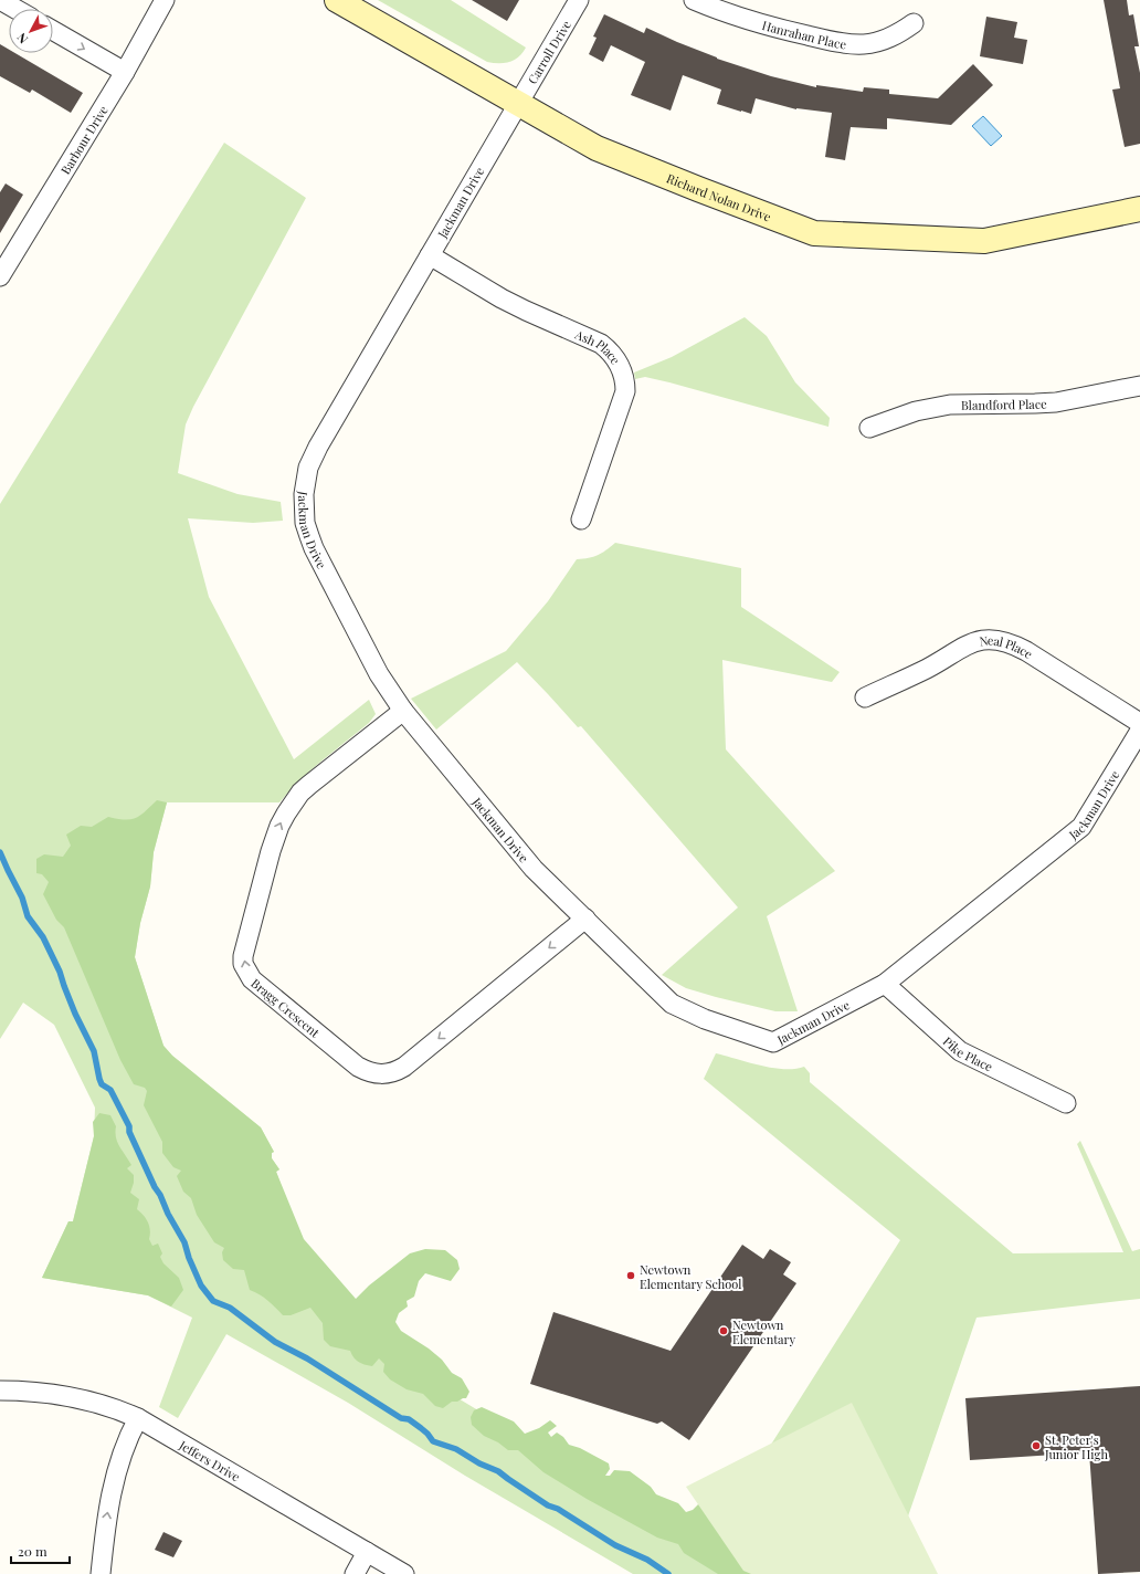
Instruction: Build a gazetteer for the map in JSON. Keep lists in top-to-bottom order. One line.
{"streets":{"main road":["Richard Nolan Drive"],"street":["Hanrahan Place","Carroll Drive","Barbour Drive","Jackman Drive","Ash Place","Blandford Place","Neal Place","Bragg Crescent","Pike Place","Jeffers Drive"]},"crossings":[["Carroll Drive","Richard Nolan Drive"],["Carroll Drive","Jackman Drive"],["Richard Nolan Drive","Jackman Drive"],["Jackman Drive","Ash Place"],["Jackman Drive","Bragg Crescent"],["Jackman Drive","Pike Place"]],"places":["Newtown Elementary School","Newtown Elementary","St. Peter's Junior High"],"scale_bar":"20 m","north":"bottom left"}
